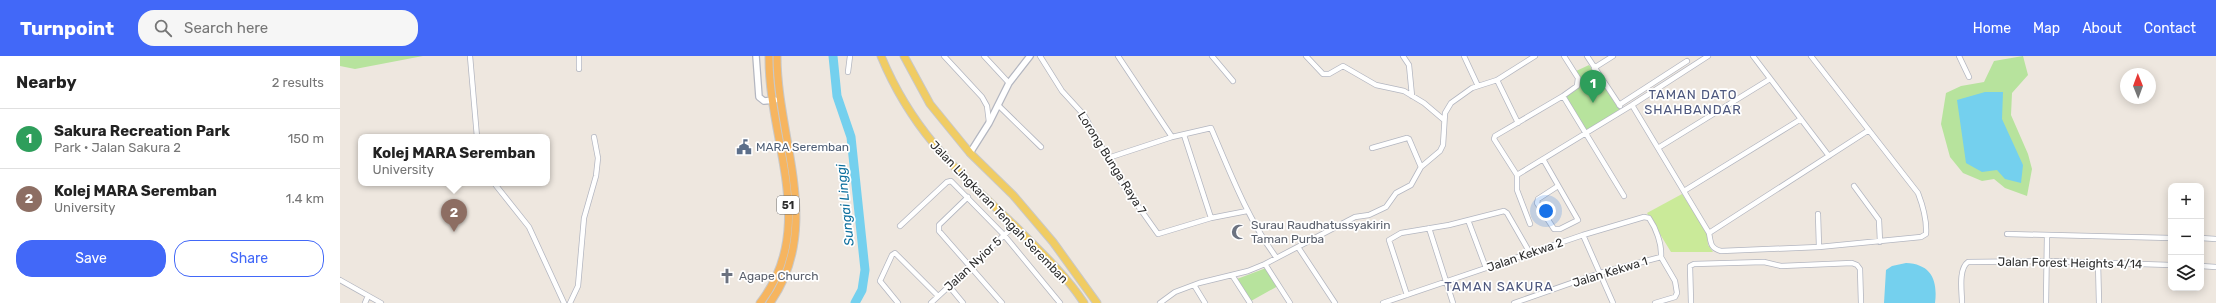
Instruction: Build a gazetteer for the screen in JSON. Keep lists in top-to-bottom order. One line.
{"streets":{"highway":["51"],"main road":["Jalan Lingkaran Tengah Seremban"],"street":["Lorong Bunga Raya 7","Jalan Kekwa 2","Jalan Forest Heights 4/14","Jalan Nyior 5","Jalan Kekwa 1"]},"crossings":[["Jalan Lingkaran Tengah Seremban","Jalan Nyior 5"],["Jalan Kekwa 2","Jalan Kekwa 1"]],"districts":["TAMAN DATO SHAHBANDAR","TAMAN SAKURA"],"water":["Sungai Linggi"],"places":{"public building":["MARA Seremban"],"mosque":["Surau Raudhatussyakirin Taman Purba"],"church":["Agape Church"]},"north":"top","page":{"header":"Turnpoint","search":"Search here","nav":["Home","Map","About","Contact"],"heading":["Nearby","2 results"],"pins":["1","2"],"list":[{"mark":"1","name":"Sakura Recreation Park","note":"Park · Jalan Sakura 2","value":"150 m"},{"mark":"2","name":"Kolej MARA Seremban","note":"University","value":"1.4 km"}],"popup":["Kolej MARA Seremban","University"],"map_buttons":["+","−"],"buttons":["Save","Share"]}}
